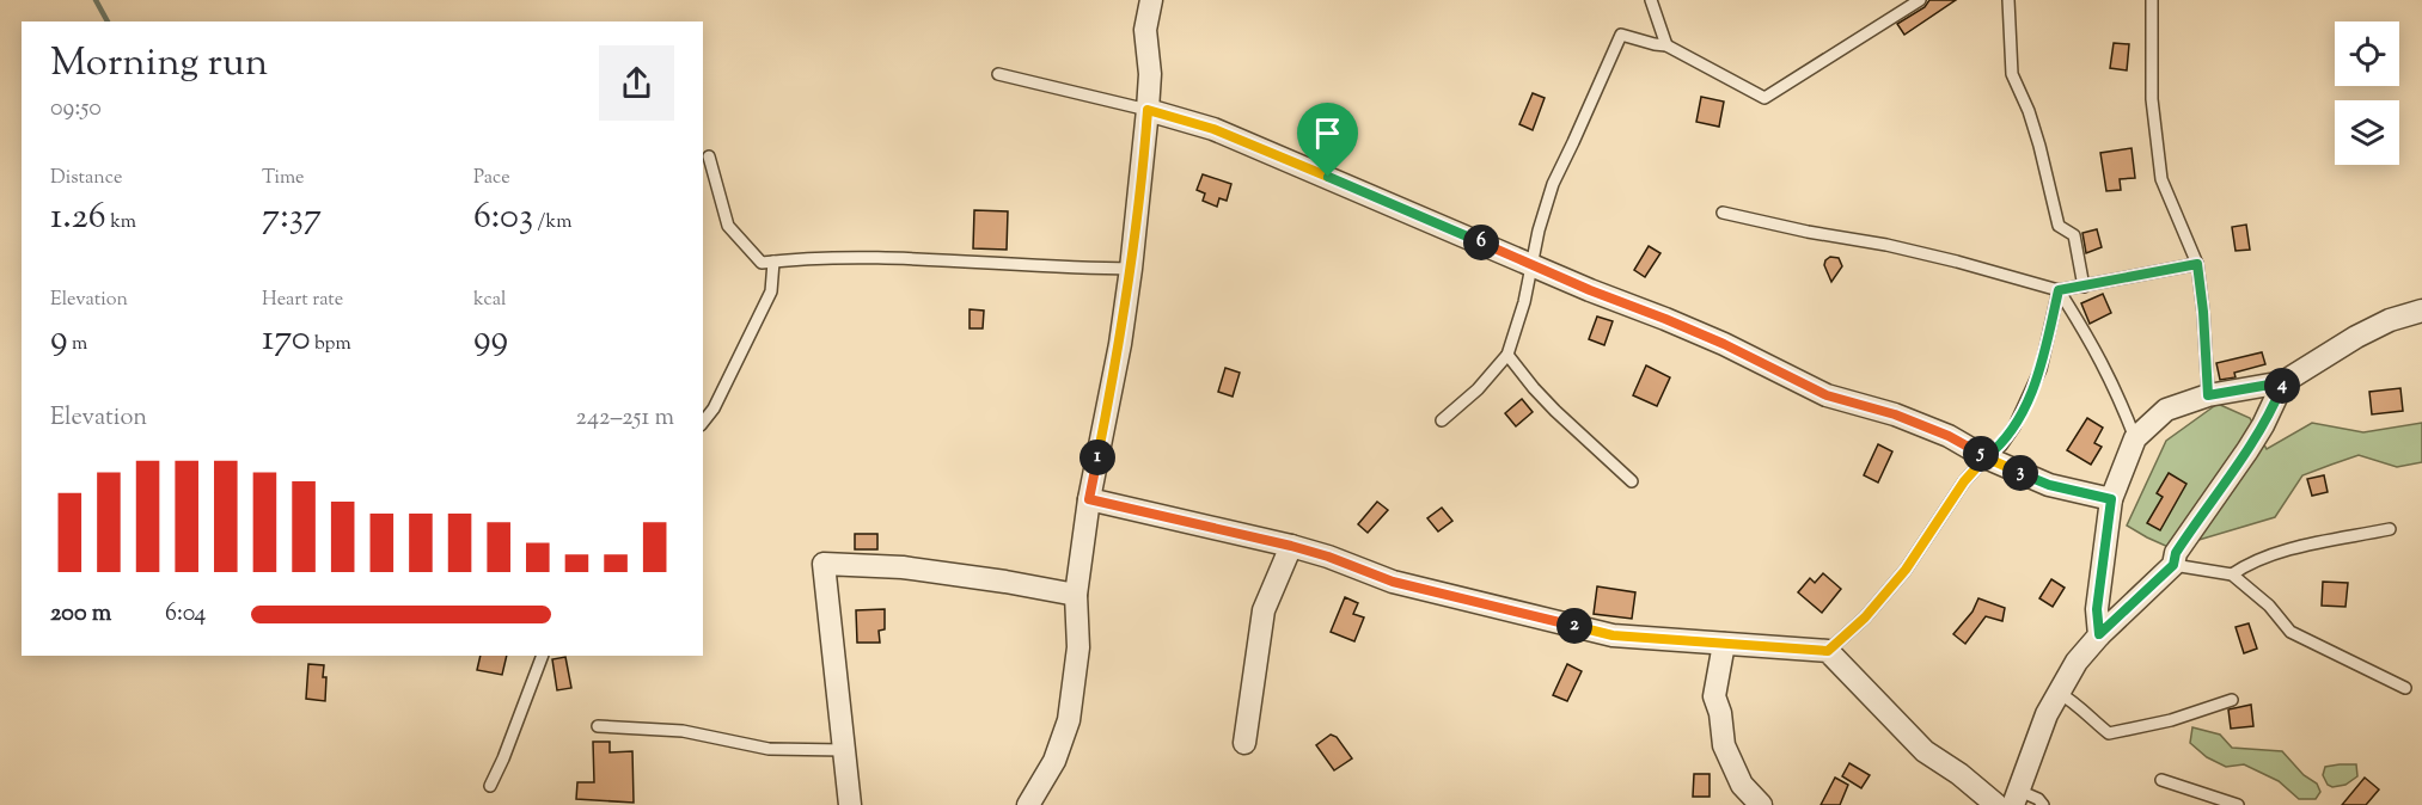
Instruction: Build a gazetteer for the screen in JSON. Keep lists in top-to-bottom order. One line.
{"page":{"heading":["Morning run","09:50"],"stats":[["Distance","1.26 km"],["Time","7:37"],["Pace","6:03 /km"],["Elevation","9 m"],["Heart rate","170 bpm"],["kcal","99"]],"pins":["6","4","5","1","3","2"],"chart":["Elevation","242–251 m"],"list":[{"name":"200 m","note":"6:04"}]}}
